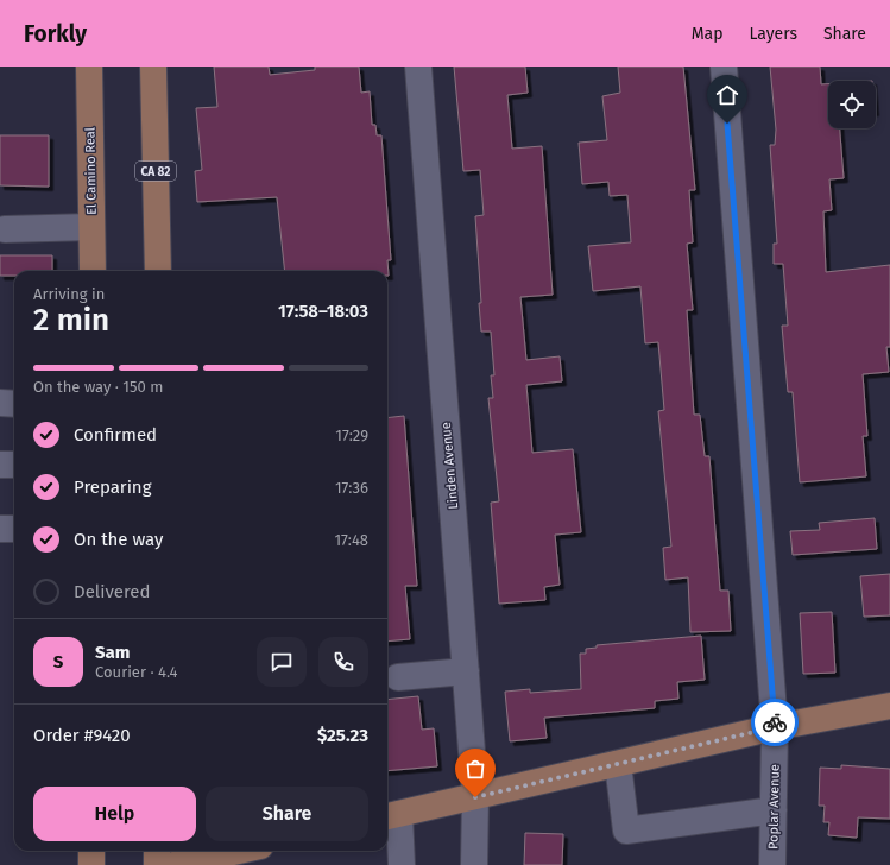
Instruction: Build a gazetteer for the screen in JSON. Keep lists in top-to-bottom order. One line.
{"streets":{"main road":["El Camino Real","CA 82"],"street":["Linden Avenue","Poplar Avenue"]},"page":{"header":"Forkly","nav":["Map","Layers","Share"],"heading":["2 min","Arriving in","17:58–18:03"],"panel":["Sam","Courier · 4.4","Order #9420","$25.23"],"bar":"On the way · 150 m","list":[["Confirmed","17:29"],["Preparing","17:36"],["On the way","17:48"],"Delivered"],"round":"S","buttons":["Help","Share"]}}
